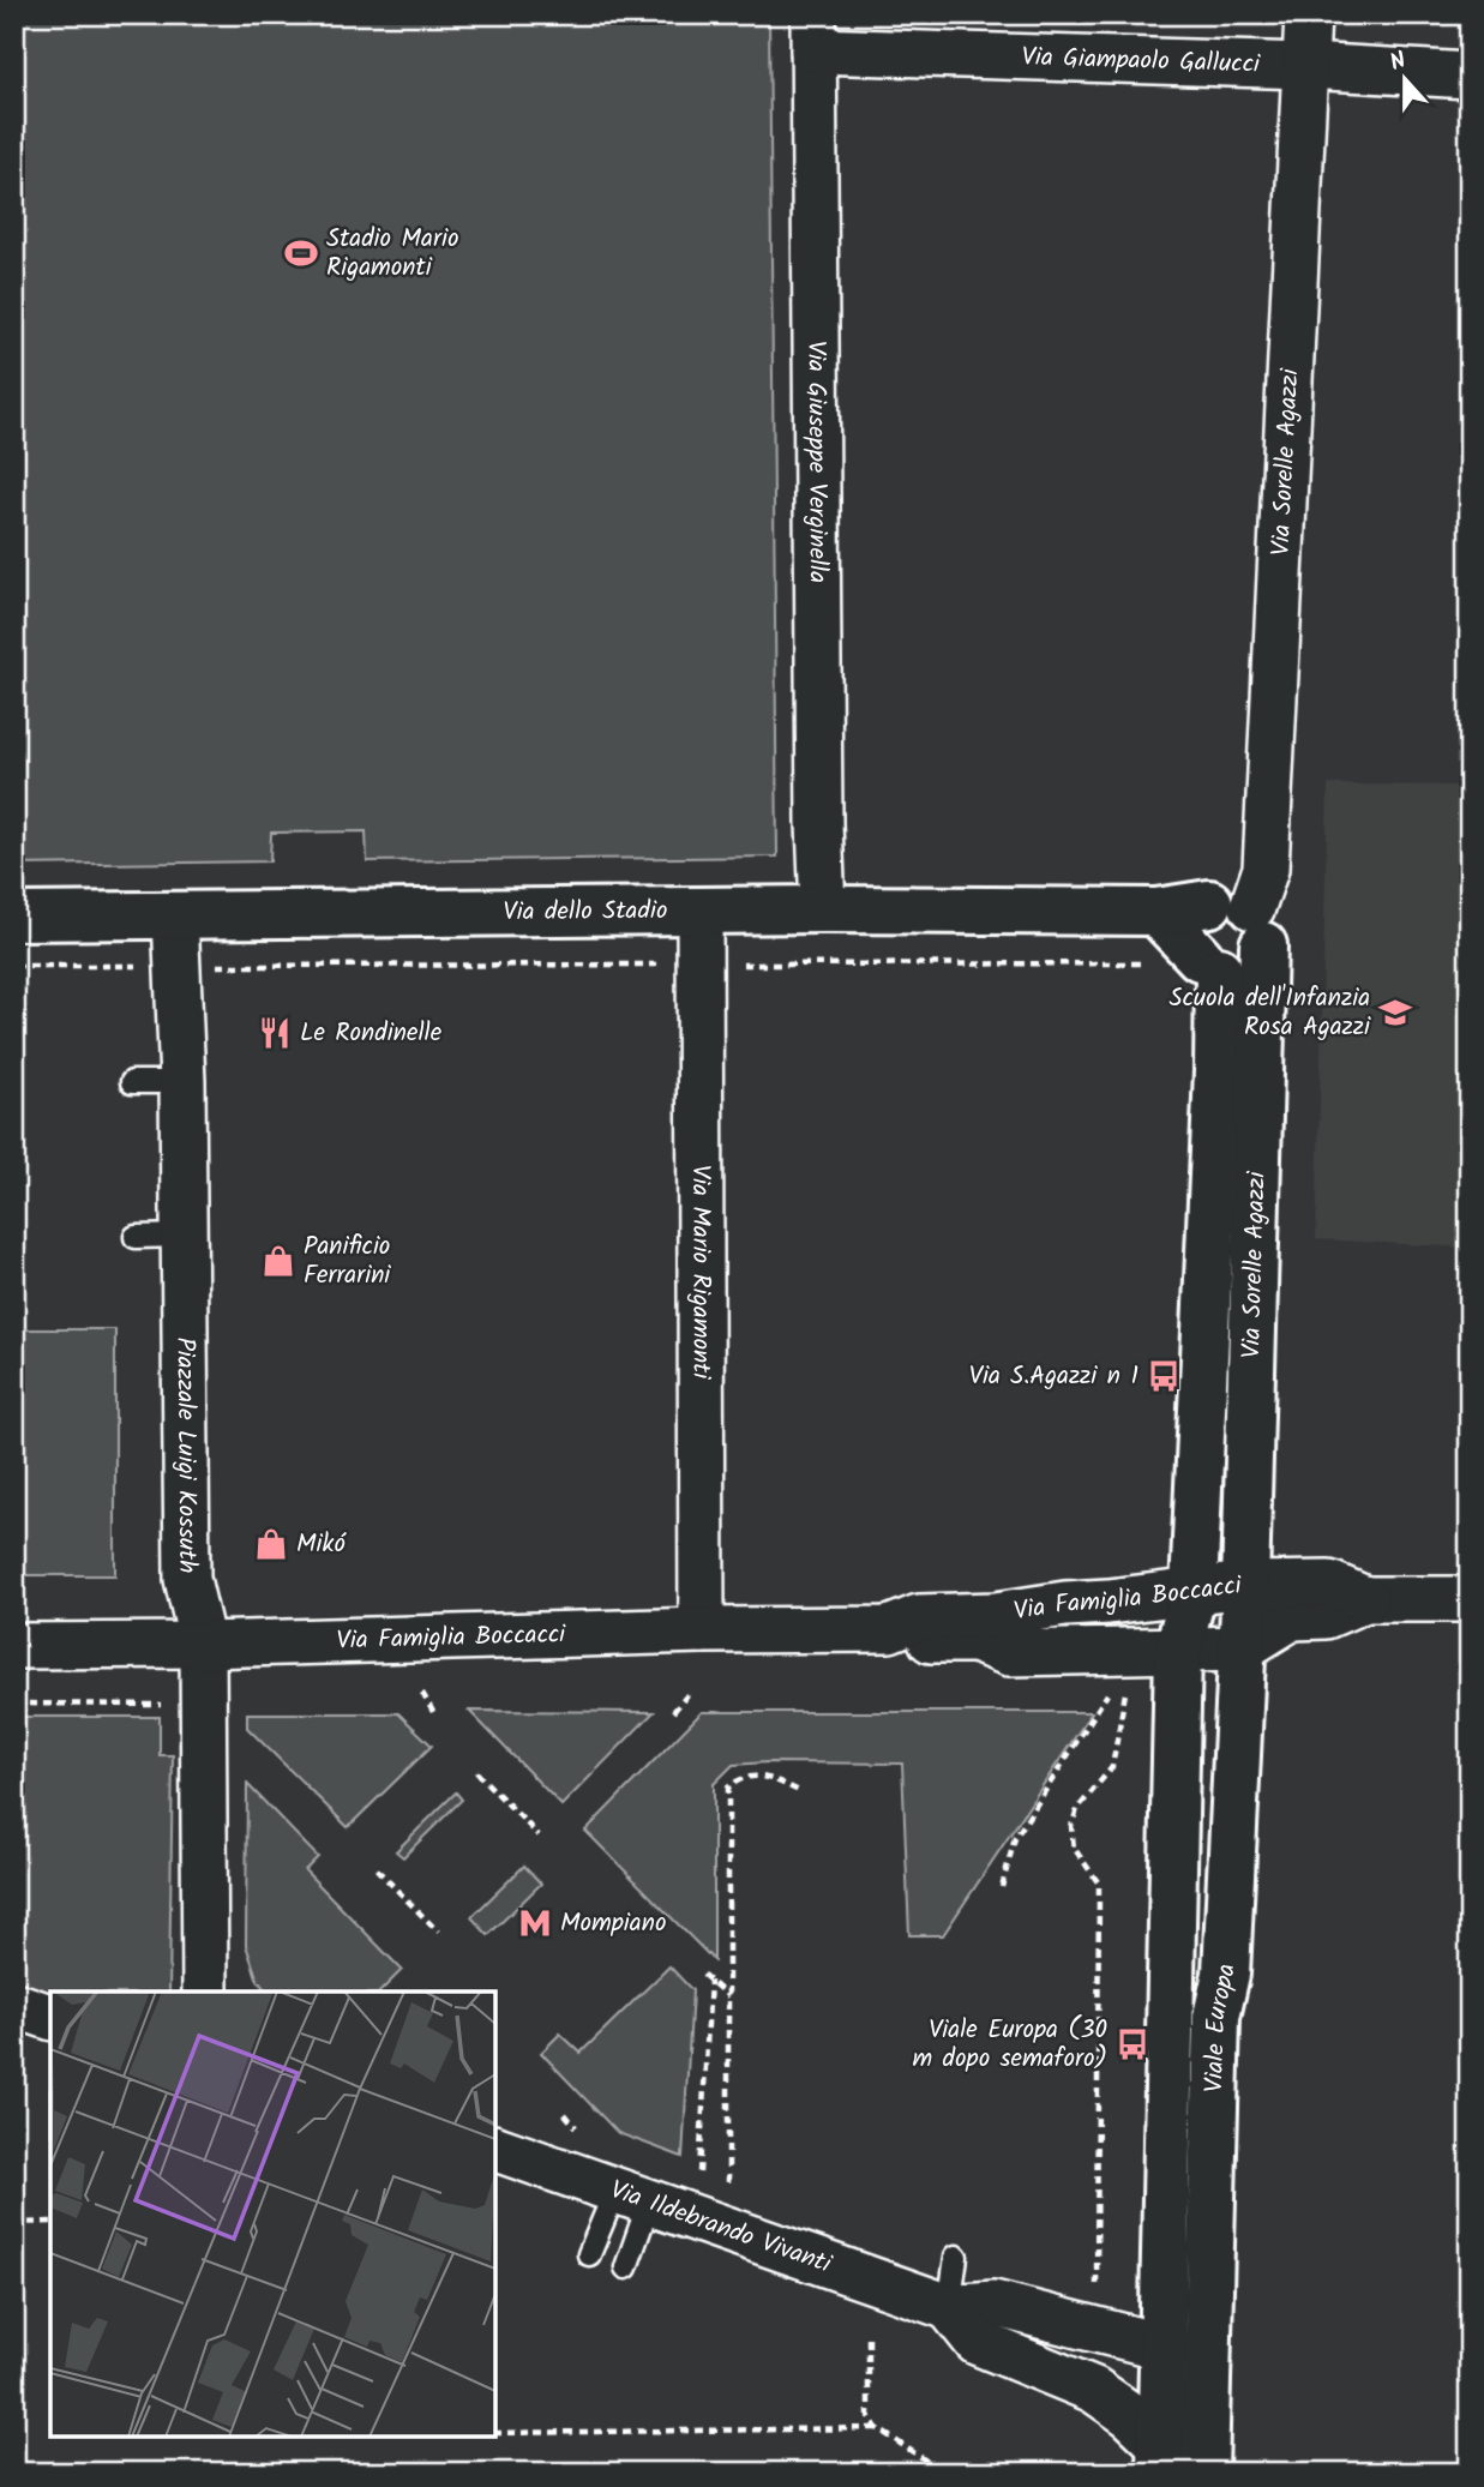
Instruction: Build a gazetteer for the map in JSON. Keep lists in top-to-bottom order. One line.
{"streets":{"street":["Via Giampaolo Gallucci","Via Giuseppe Verginella","Via Sorelle Agazzi","Via dello Stadio","Via Mario Rigamonti","Piazzale Luigi Kossuth","Via Famiglia Boccacci","Viale Europa","Via Ildebrando Vivanti"]},"crossings":[["Via Giampaolo Gallucci","Via Giuseppe Verginella"],["Via Giampaolo Gallucci","Via Sorelle Agazzi"],["Via Giuseppe Verginella","Via dello Stadio"],["Via Sorelle Agazzi","Via dello Stadio"],["Via Sorelle Agazzi","Via Famiglia Boccacci"],["Via Sorelle Agazzi","Viale Europa"],["Via dello Stadio","Via Mario Rigamonti"],["Via dello Stadio","Piazzale Luigi Kossuth"],["Via Mario Rigamonti","Via Famiglia Boccacci"],["Piazzale Luigi Kossuth","Via Famiglia Boccacci"],["Via Famiglia Boccacci","Viale Europa"],["Viale Europa","Via Ildebrando Vivanti"]],"places":{"sports":["Stadio Mario Rigamonti"],"school or university":["Scuola dell'Infanzia Rosa Agazzi"],"restaurant":["Le Rondinelle"],"shop":["Panificio Ferrarini","Mikó"],"bus stop":["Via S.Agazzi n 1","Viale Europa (30 m dopo semaforo)"],"metro station":["Mompiano"]},"north":"top"}
